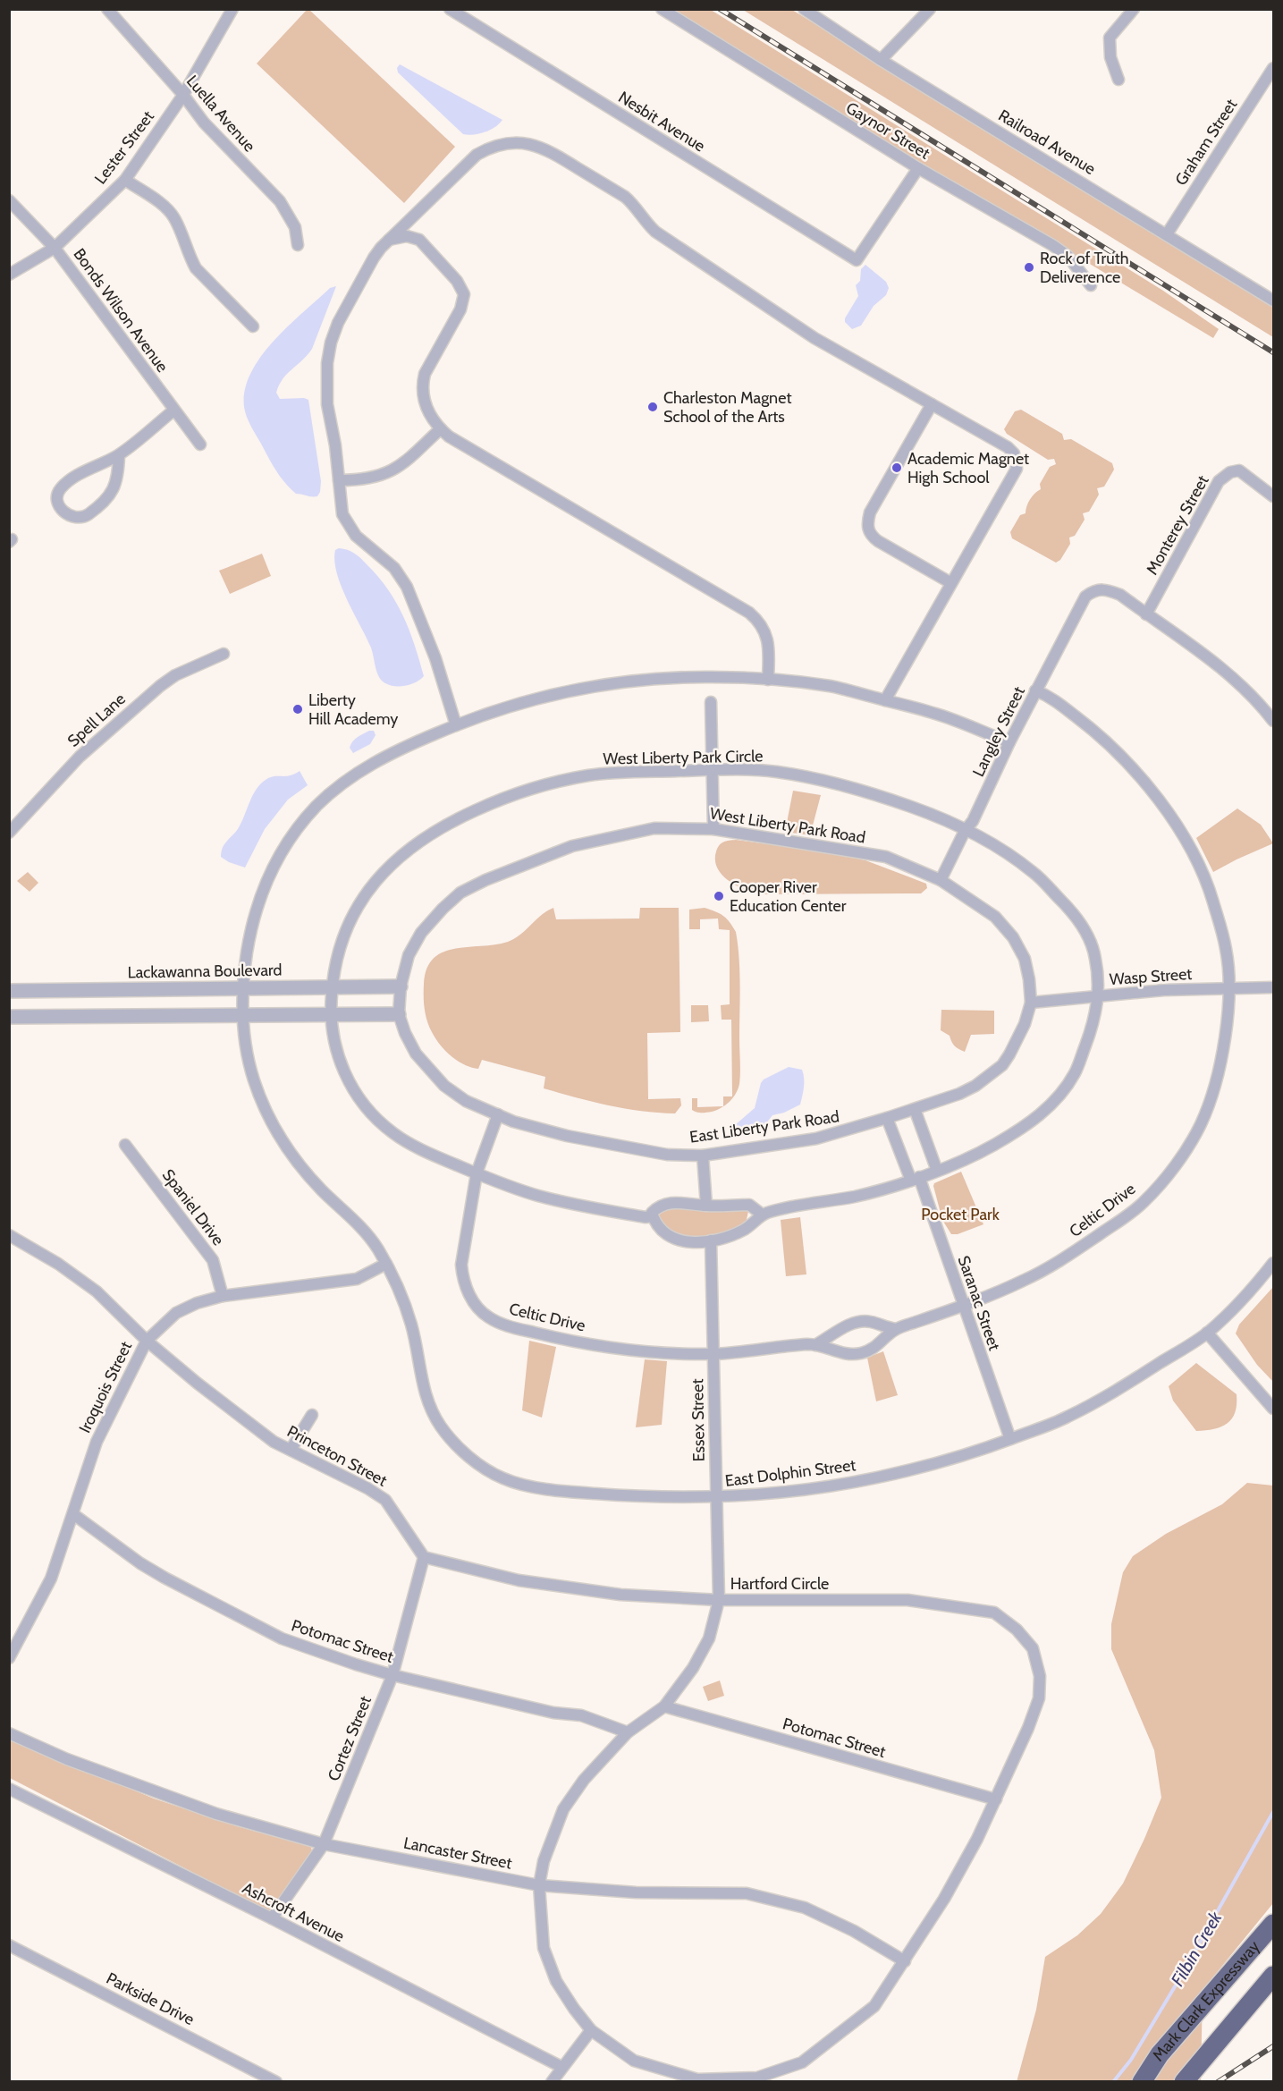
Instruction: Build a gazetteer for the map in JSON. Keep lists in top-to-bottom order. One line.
{"streets":{"highway":["Mark Clark Expressway"],"street":["Luella Avenue","Nesbit Avenue","Gaynor Street","Railroad Avenue","Graham Street","Lester Street","Bonds Wilson Avenue","Monterey Street","Spell Lane","Langley Street","West Liberty Park Circle","West Liberty Park Road","Lackawanna Boulevard","Wasp Street","East Liberty Park Road","Spaniel Drive","Celtic Drive","Saranac Street","Iroquois Street","Essex Street","Princeton Street","East Dolphin Street","Hartford Circle","Potomac Street","Cortez Street","Lancaster Street","Ashcroft Avenue","Parkside Drive"]},"crossings":[["Luella Avenue","Lester Street"],["Nesbit Avenue","Gaynor Street"],["Railroad Avenue","Graham Street"],["Lester Street","Bonds Wilson Avenue"],["Monterey Street","Langley Street"],["Langley Street","West Liberty Park Circle"],["Langley Street","West Liberty Park Road"],["Langley Street","Celtic Drive"],["Langley Street","East Dolphin Street"],["West Liberty Park Circle","Lackawanna Boulevard"],["West Liberty Park Circle","Wasp Street"],["West Liberty Park Circle","Celtic Drive"],["West Liberty Park Circle","Saranac Street"],["West Liberty Park Road","Lackawanna Boulevard"],["West Liberty Park Road","Wasp Street"],["West Liberty Park Road","East Liberty Park Road"],["Lackawanna Boulevard","East Liberty Park Road"],["Lackawanna Boulevard","East Dolphin Street"],["Wasp Street","East Liberty Park Road"],["Wasp Street","Celtic Drive"],["East Liberty Park Road","Celtic Drive"],["East Liberty Park Road","Saranac Street"],["Spaniel Drive","Iroquois Street"],["Celtic Drive","Saranac Street"],["Celtic Drive","Essex Street"],["Saranac Street","East Dolphin Street"],["Iroquois Street","Princeton Street"],["Iroquois Street","East Dolphin Street"],["Iroquois Street","Potomac Street"],["Essex Street","East Dolphin Street"],["Essex Street","Hartford Circle"],["Princeton Street","Cortez Street"],["Hartford Circle","Potomac Street"],["Hartford Circle","Lancaster Street"],["Potomac Street","Cortez Street"],["Cortez Street","Lancaster Street"],["Cortez Street","Ashcroft Avenue"]],"water":["Filbin Creek"],"parks":["Pocket Park"],"places":["Rock of Truth Deliverence","Charleston Magnet School of the Arts","Academic Magnet High School","Liberty Hill Academy","Cooper River Education Center"]}
